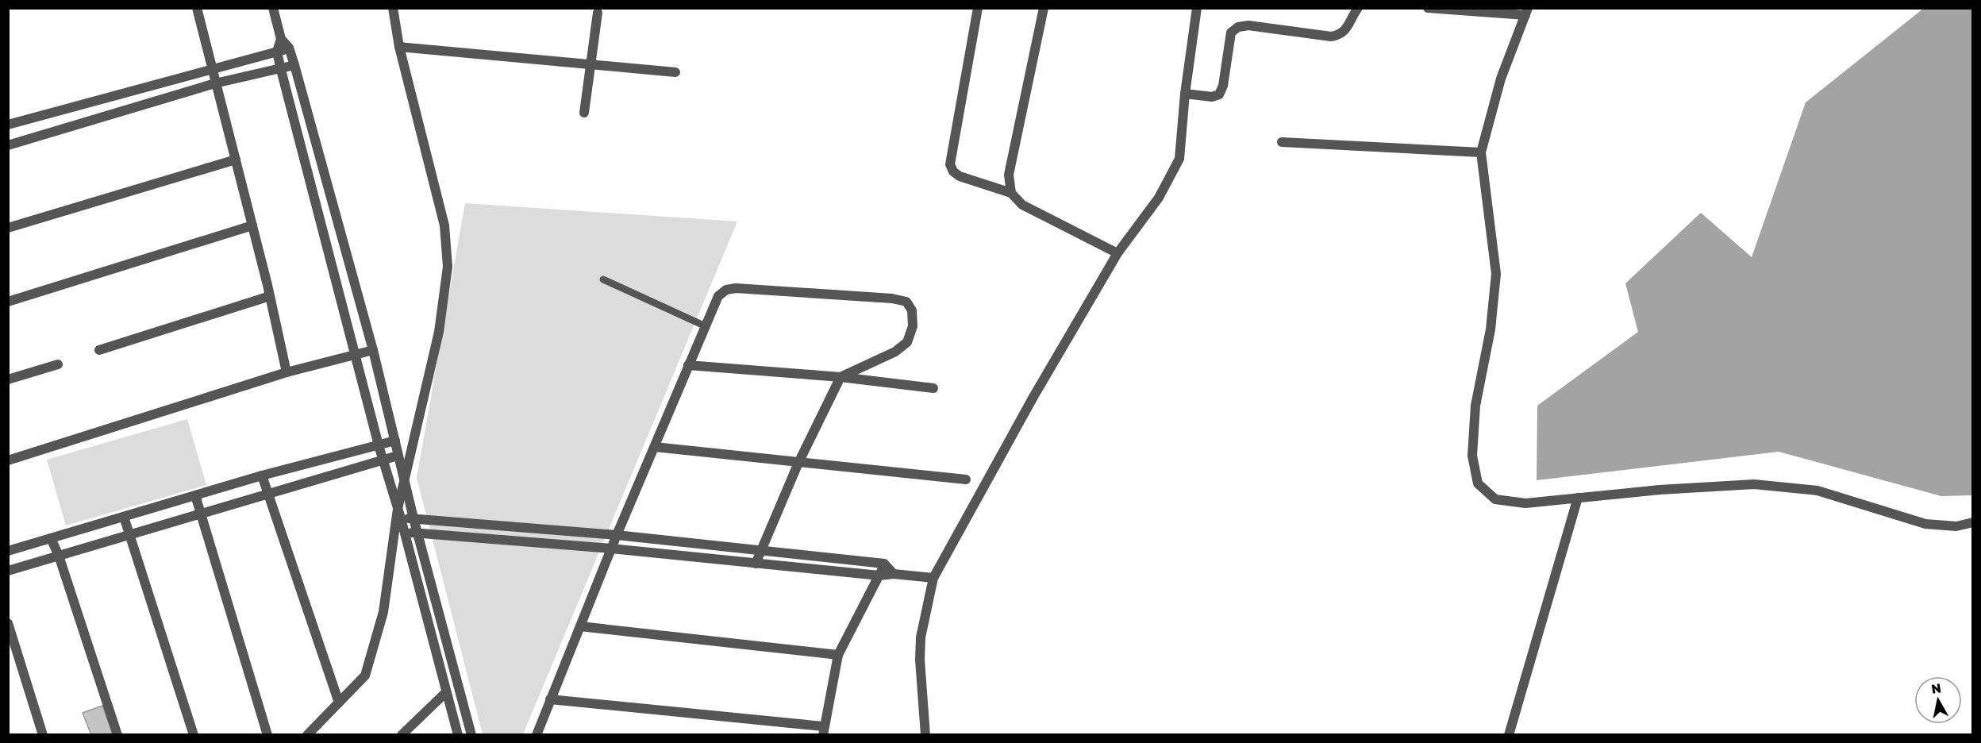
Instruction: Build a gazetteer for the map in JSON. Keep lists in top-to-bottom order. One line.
{"north":"top"}
